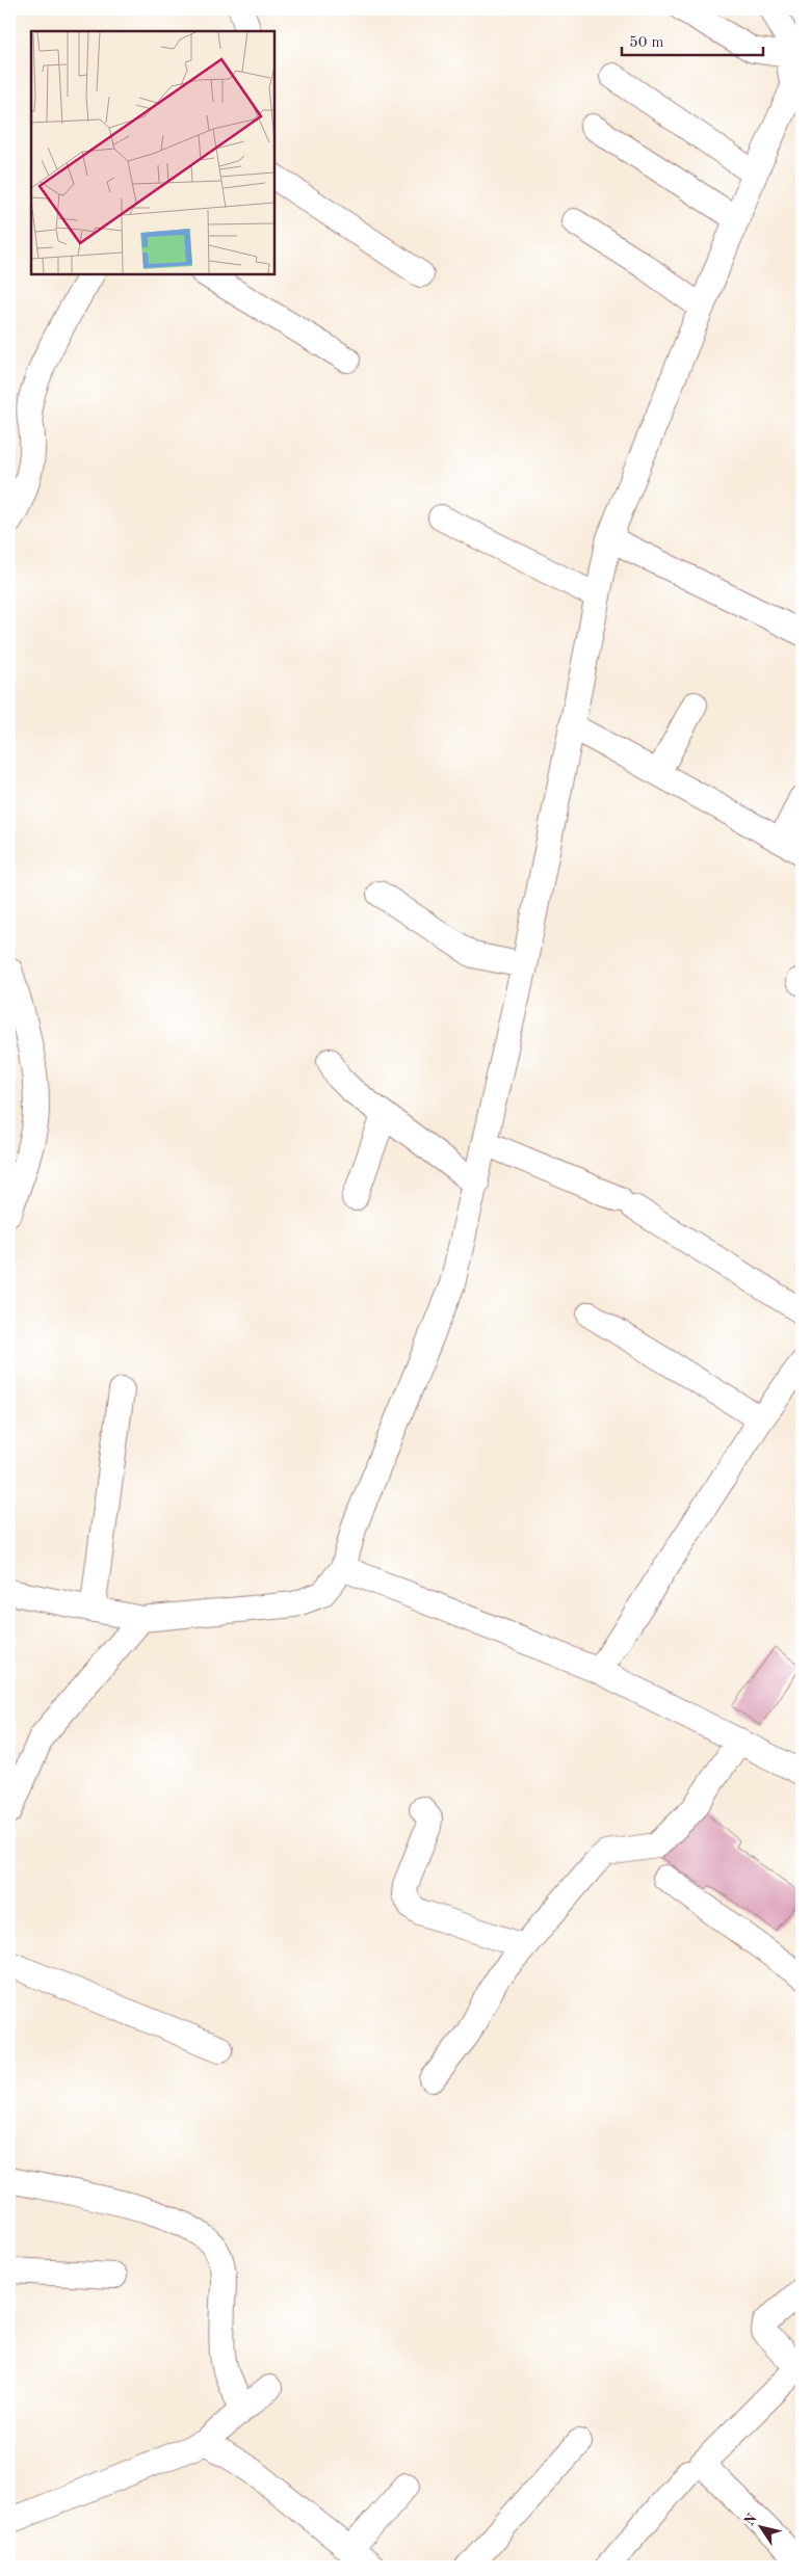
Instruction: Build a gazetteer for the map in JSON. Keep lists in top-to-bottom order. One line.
{"scale_bar":"50 m","north":"top left"}
